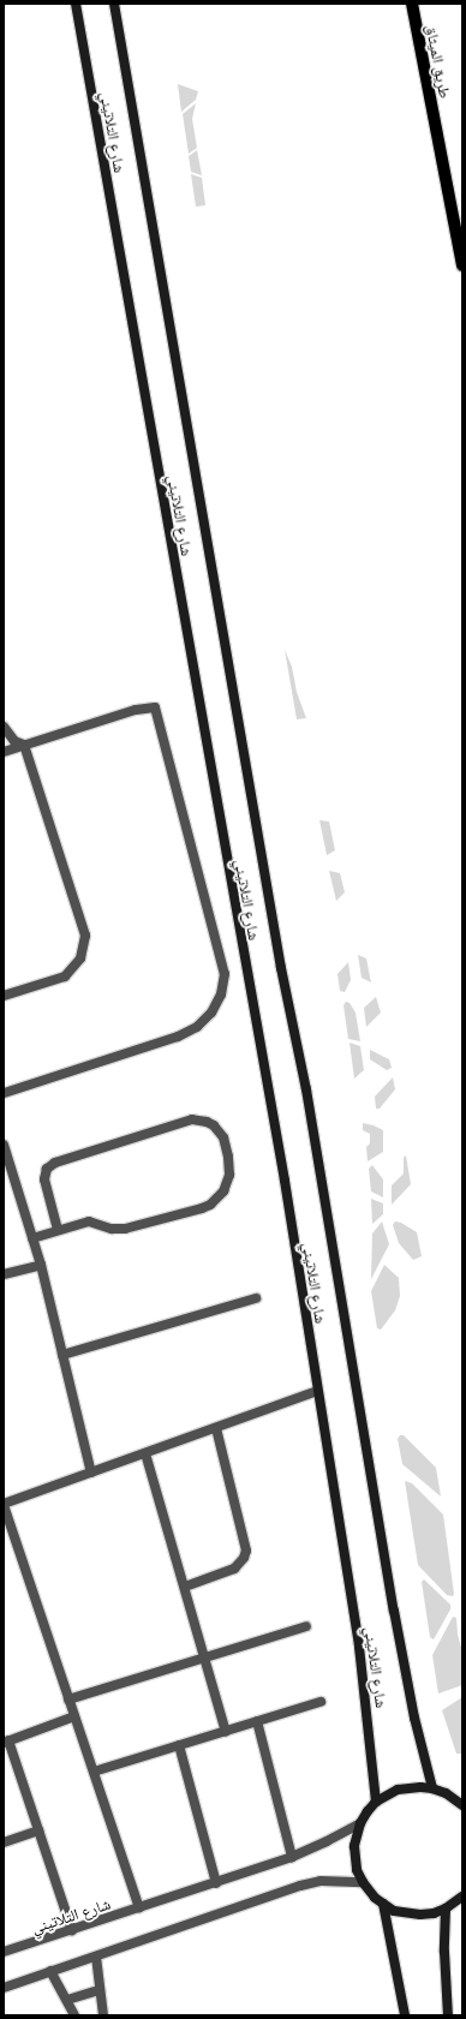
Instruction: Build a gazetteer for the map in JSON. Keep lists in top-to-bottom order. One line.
{"streets":{"main road":["طريق الميثاق","شارع التلاتيني"]}}
